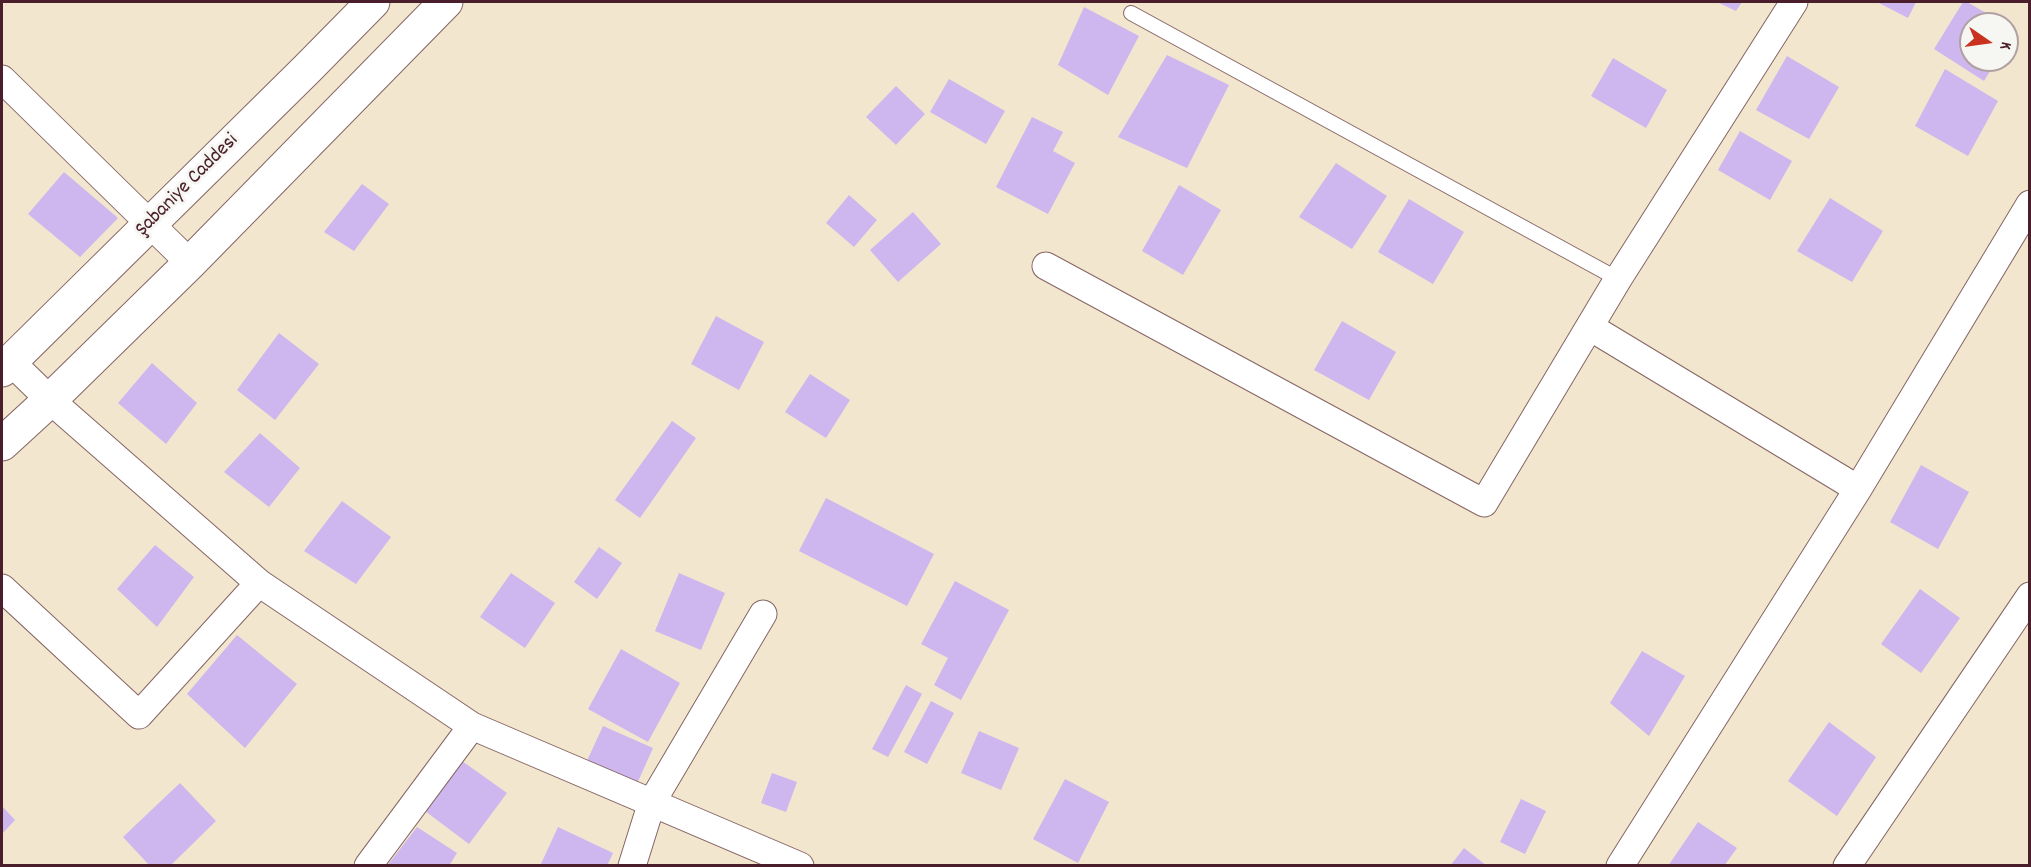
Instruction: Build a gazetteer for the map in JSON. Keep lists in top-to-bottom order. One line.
{"streets":{"highway":["Şabaniye Caddesi"]},"north":"right"}
